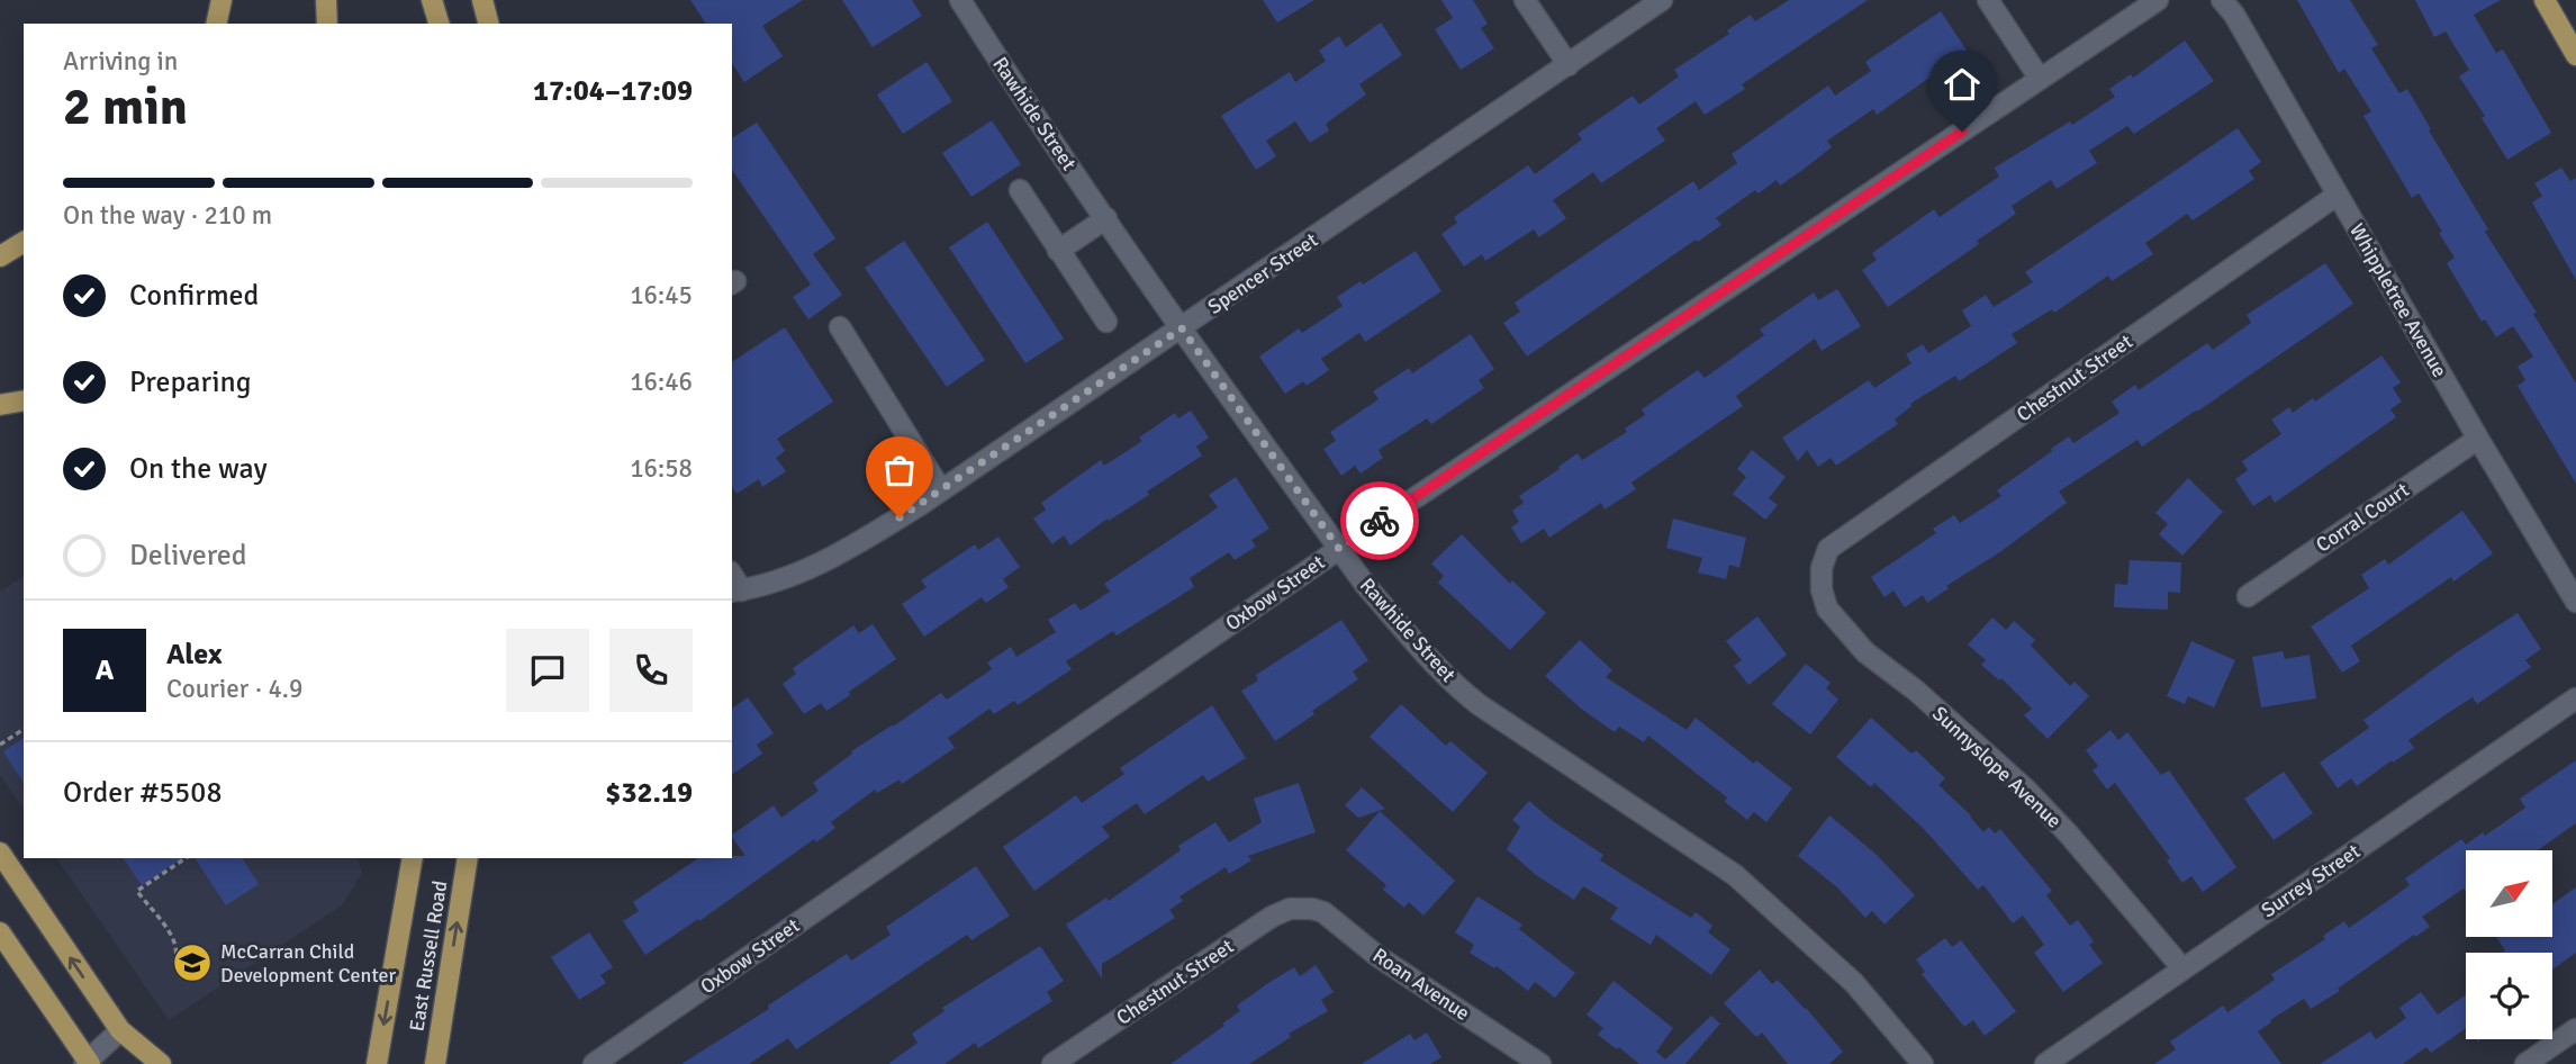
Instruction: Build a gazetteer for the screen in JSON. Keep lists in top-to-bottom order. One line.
{"streets":{"main road":["East Russell Road"],"street":["Rawhide Street","Spencer Street","Whippletree Avenue","Chestnut Street","Corral Court","Oxbow Street","Sunnyslope Avenue","Surrey Street","Roan Avenue"]},"crossings":[["Rawhide Street","Spencer Street"],["Rawhide Street","Oxbow Street"],["Whippletree Avenue","Chestnut Street"],["Whippletree Avenue","Corral Court"],["Chestnut Street","Sunnyslope Avenue"],["Chestnut Street","Roan Avenue"],["Sunnyslope Avenue","Surrey Street"]],"places":{"school or university":["McCarran Child Development Center"]},"north":"top right","page":{"heading":["2 min","Arriving in","17:04–17:09"],"panel":["Alex","Courier · 4.9","Order #5508","$32.19"],"bar":"On the way · 210 m","list":[["Confirmed","16:45"],["Preparing","16:46"],["On the way","16:58"],"Delivered"],"round":"A"}}
